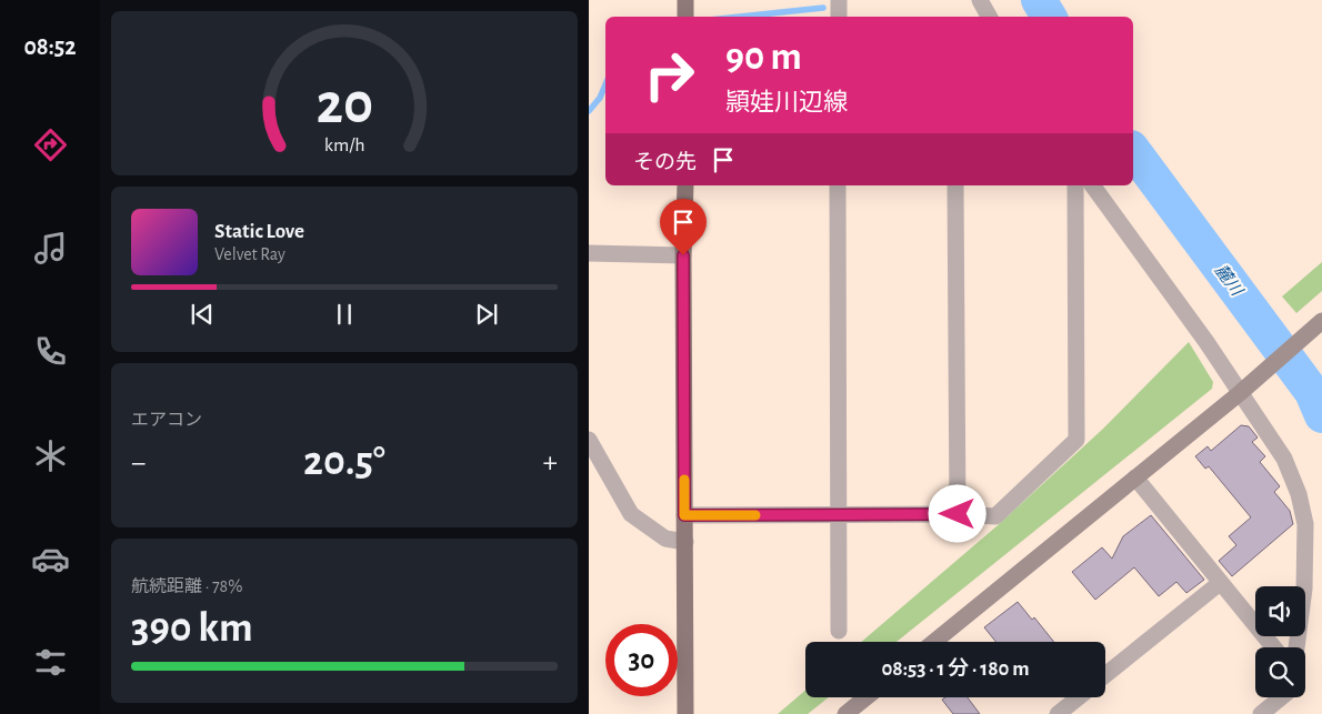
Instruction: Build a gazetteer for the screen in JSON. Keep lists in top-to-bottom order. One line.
{"water":["麓川"],"page":{"tabs":"08:52","turn":["90 m","頴娃川辺線"],"then":"その先","song":["Static Love","Velvet Ray"],"tile":["エアコン",["航続距離 · 78%","390 km"]],"heat":["−","20.5°","+"],"limit":"30","trip":"08:53 · 1 分 · 180 m","gauge":["20","km/h"]}}
